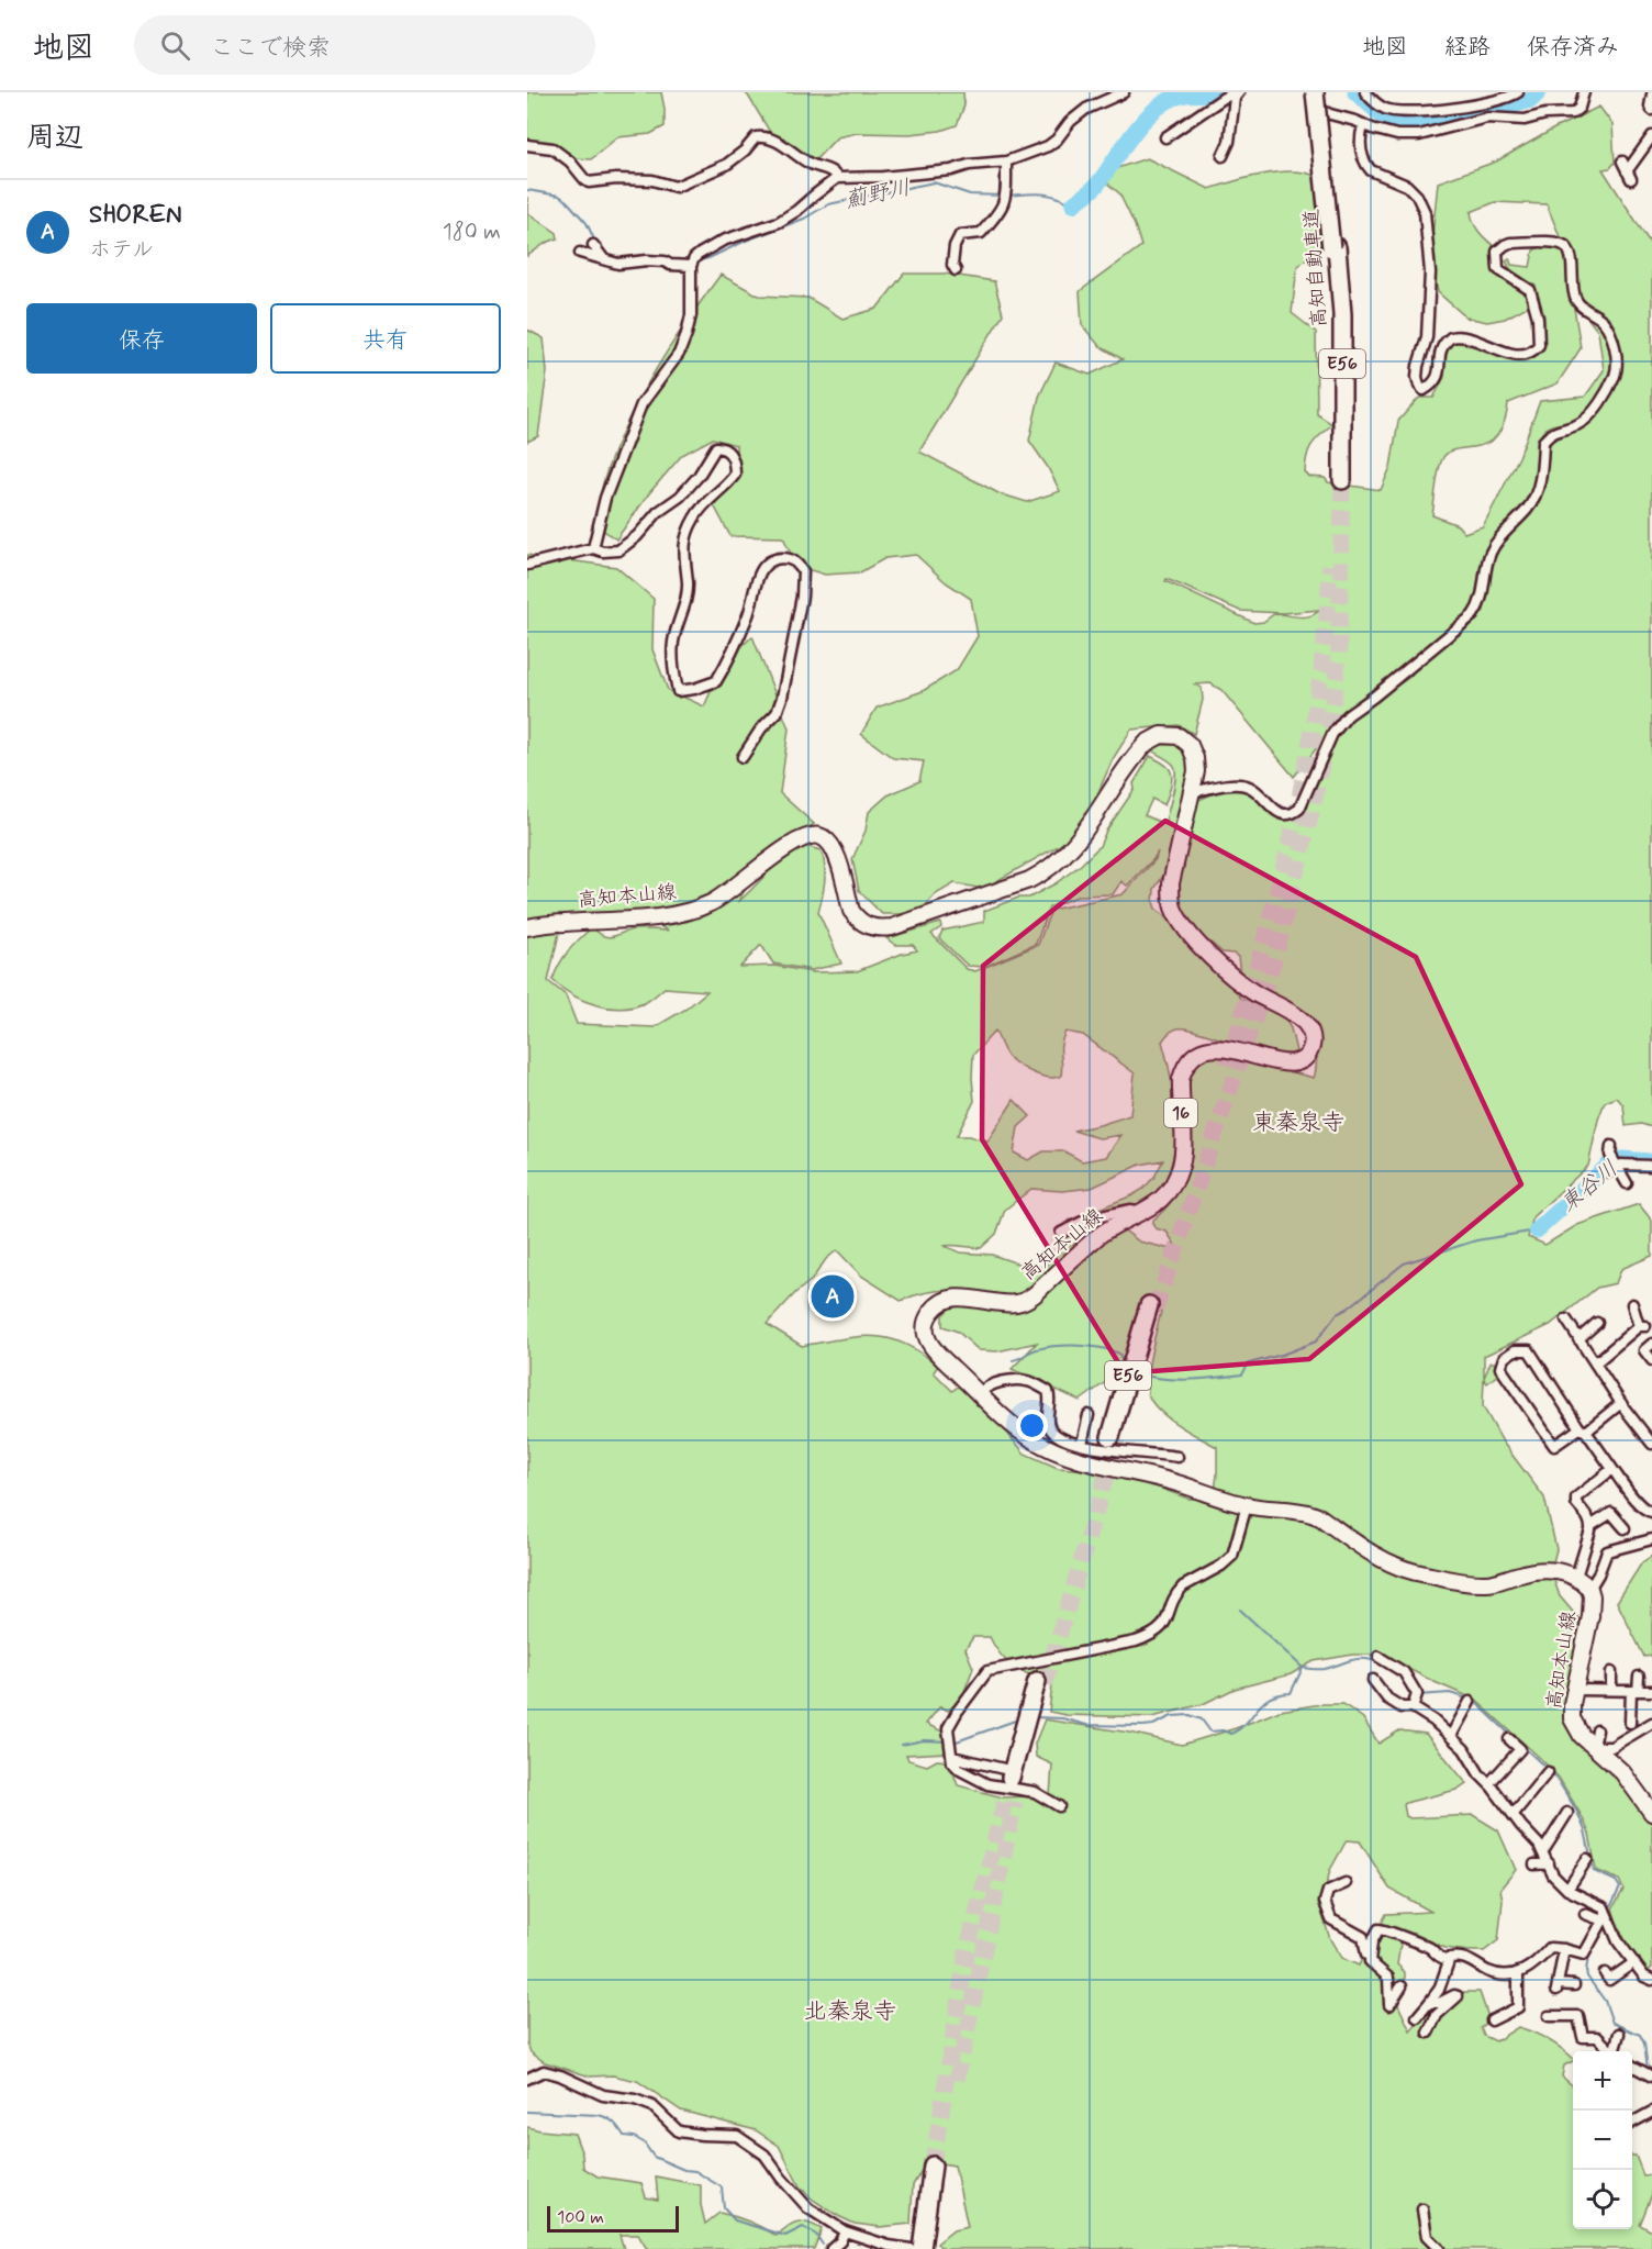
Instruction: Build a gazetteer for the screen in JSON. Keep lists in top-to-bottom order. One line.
{"streets":{"highway":["高知自動車道","E56"],"main road":["高知本山線","16"]},"districts":["東秦泉寺","北秦泉寺"],"water":["薊野川","東谷川"],"scale_bar":"100 m","page":{"header":"地図","search":"ここで検索","nav":["地図","経路","保存済み"],"heading":"周辺","list":[{"mark":"A","name":"SHOREN","note":"ホテル","value":"180 m"}],"buttons":["保存","共有"],"pins":"A","map_buttons":["+","−"],"scale":"100 m"}}
